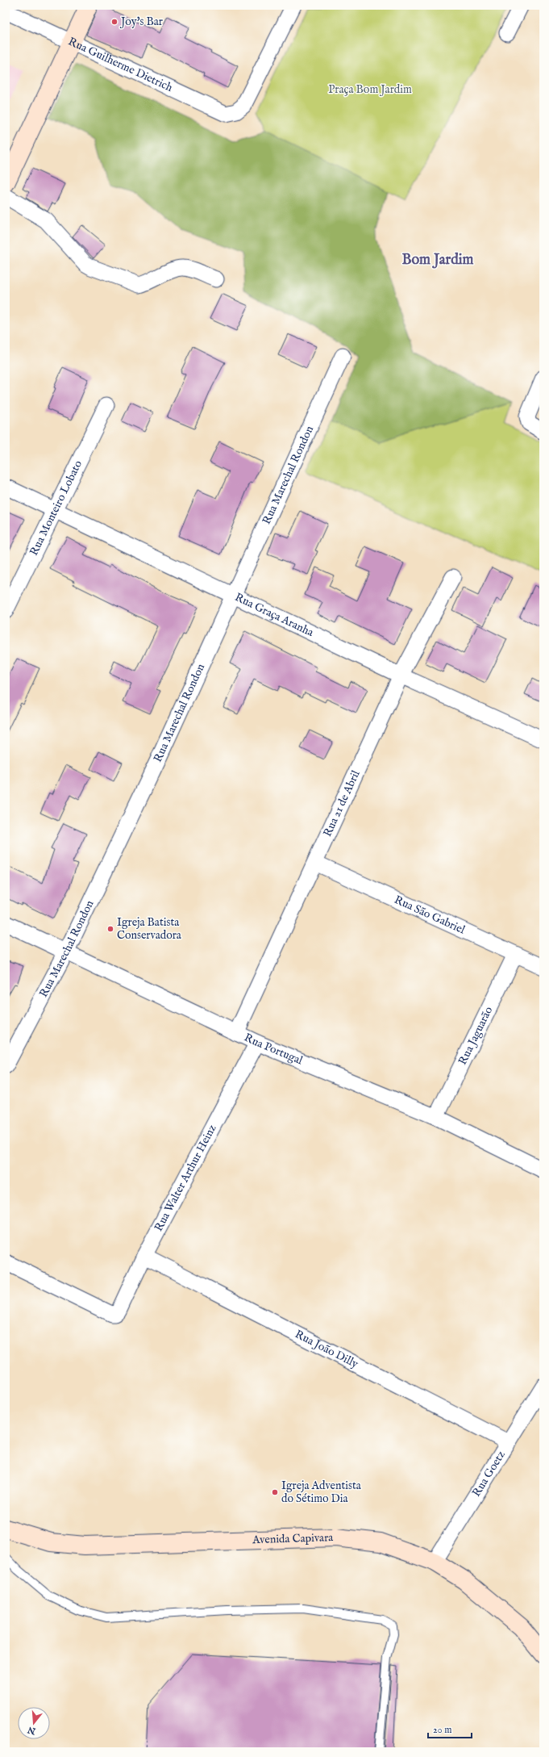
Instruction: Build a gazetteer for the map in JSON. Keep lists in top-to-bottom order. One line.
{"streets":{"main road":["Avenida Capivara"],"street":["Rua Guilherme Dietrich","Rua Marechal Rondon","Rua Monteiro Lobato","Rua Graça Aranha","Rua 21 de Abril","Rua São Gabriel","Rua Jaguarão","Rua Portugal","Rua Walter Arthur Heinz","Rua João Dilly","Rua Goetz"]},"crossings":[["Rua Marechal Rondon","Rua Graça Aranha"],["Rua Marechal Rondon","Rua Portugal"],["Rua Monteiro Lobato","Rua Graça Aranha"],["Rua Graça Aranha","Rua 21 de Abril"],["Rua 21 de Abril","Rua São Gabriel"],["Rua 21 de Abril","Rua Portugal"],["Rua São Gabriel","Rua Jaguarão"],["Rua Jaguarão","Rua Portugal"],["Rua Portugal","Rua Walter Arthur Heinz"],["Rua Walter Arthur Heinz","Rua João Dilly"],["Rua João Dilly","Rua Goetz"],["Rua Goetz","Avenida Capivara"]],"districts":["Bom Jardim"],"parks":["Praça Bom Jardim"],"places":["Joy's Bar","Igreja Batista Conservadora","Igreja Adventista do Sétimo Dia"],"scale_bar":"20 m","north":"bottom"}
